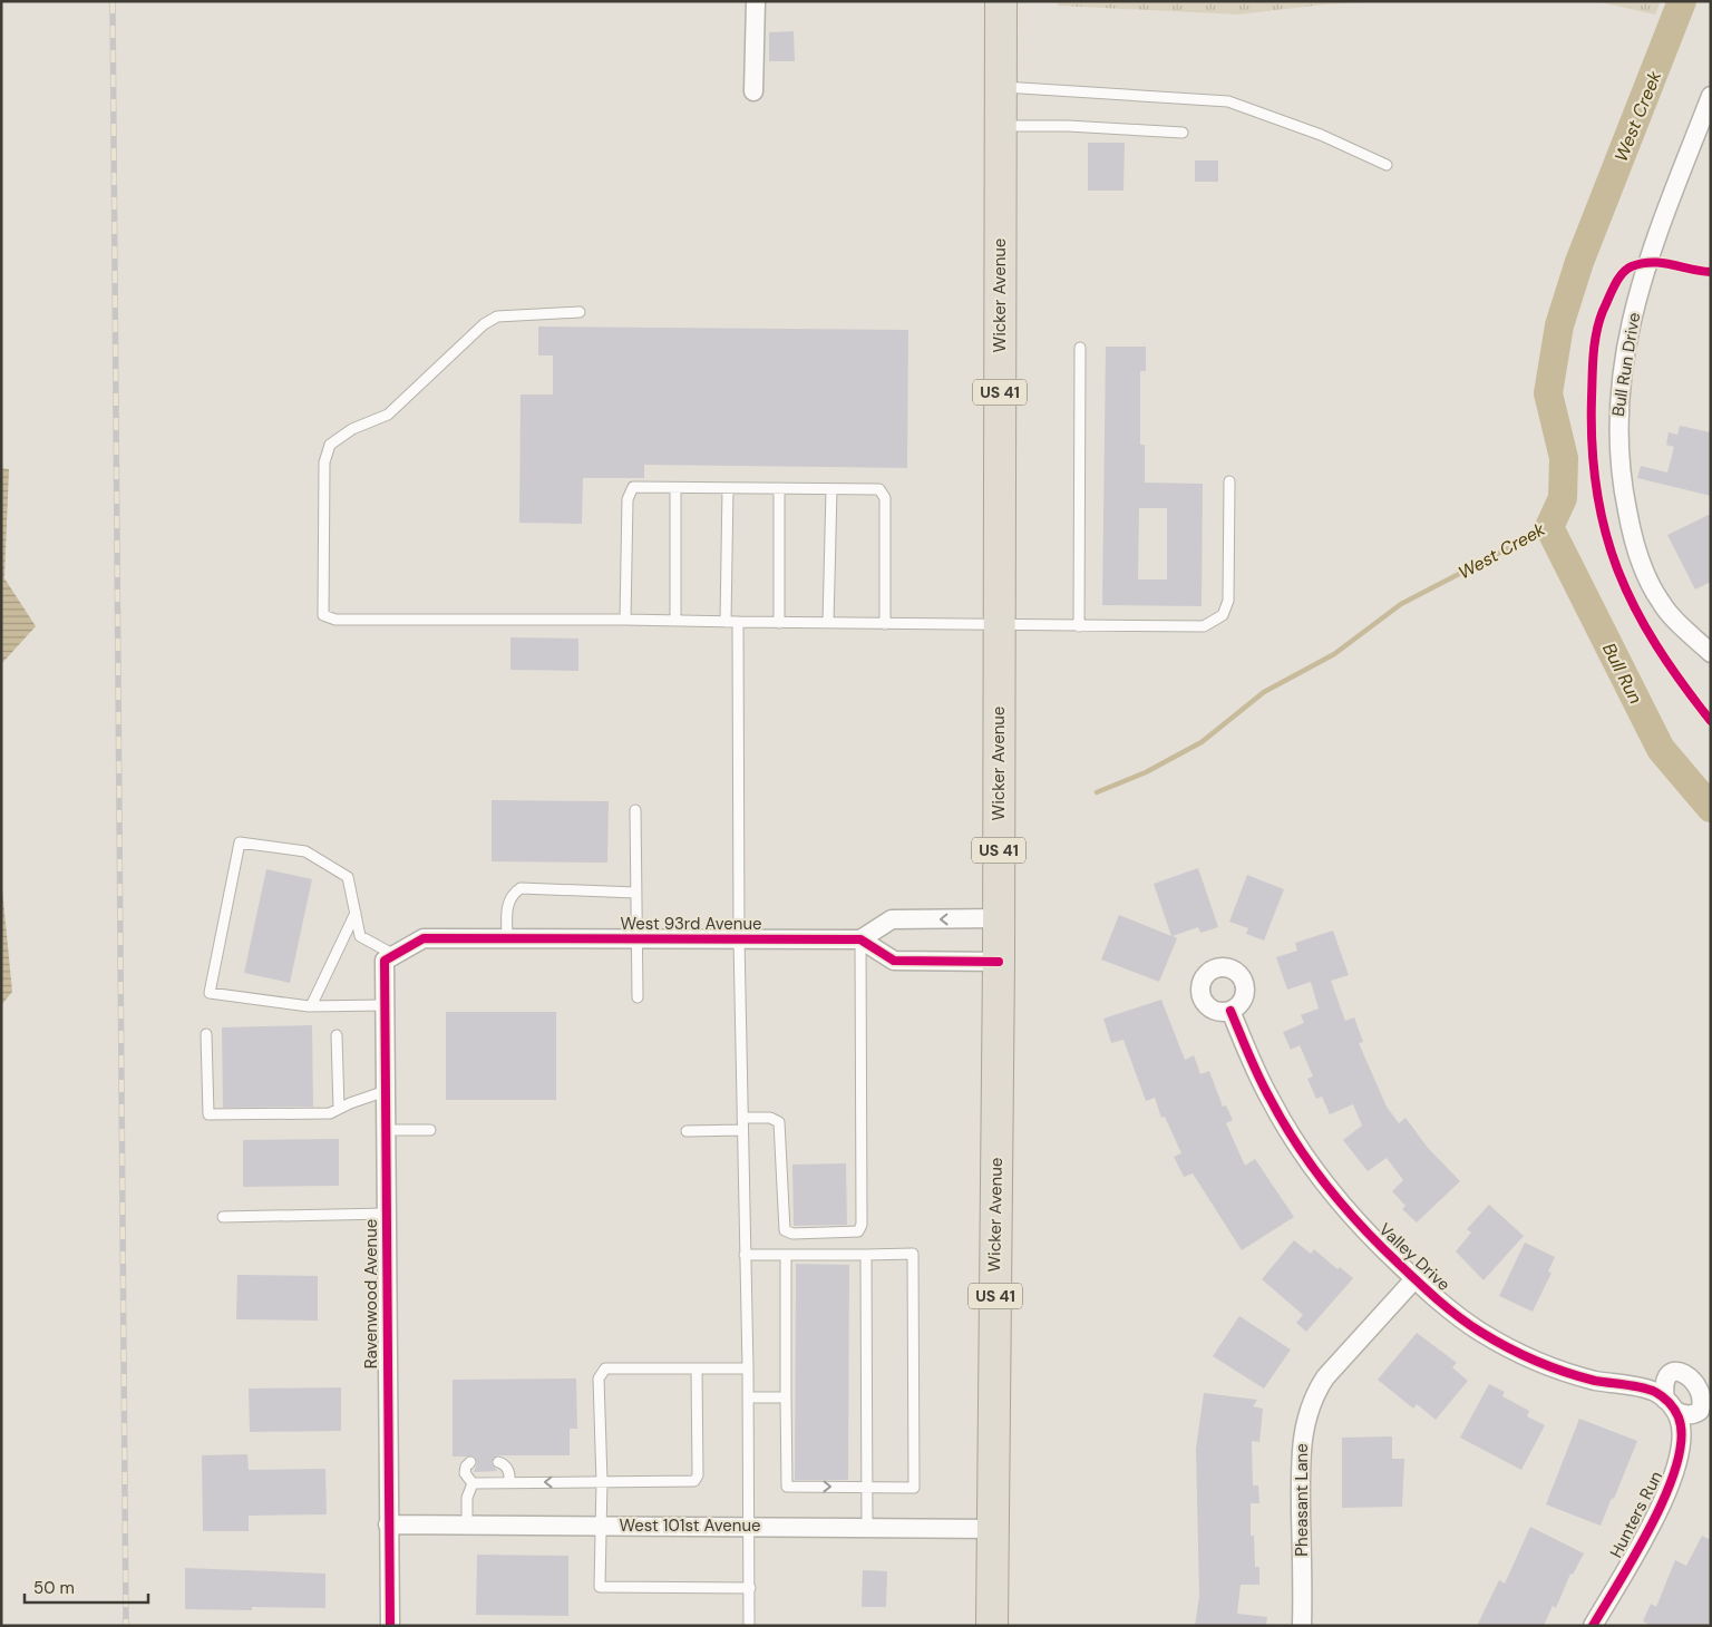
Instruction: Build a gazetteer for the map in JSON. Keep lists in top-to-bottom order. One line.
{"streets":{"highway":["Wicker Avenue","US 41"],"street":["Bull Run Drive","West 93rd Avenue","Valley Drive","Ravenwood Avenue","Pheasant Lane","Hunters Run","West 101st Avenue"]},"crossings":[["Wicker Avenue","West 101st Avenue"],["West 93rd Avenue","Ravenwood Avenue"],["Valley Drive","Pheasant Lane"],["Valley Drive","Hunters Run"],["Ravenwood Avenue","West 101st Avenue"]],"water":["West Creek","Bull Run"],"scale_bar":"50 m"}
